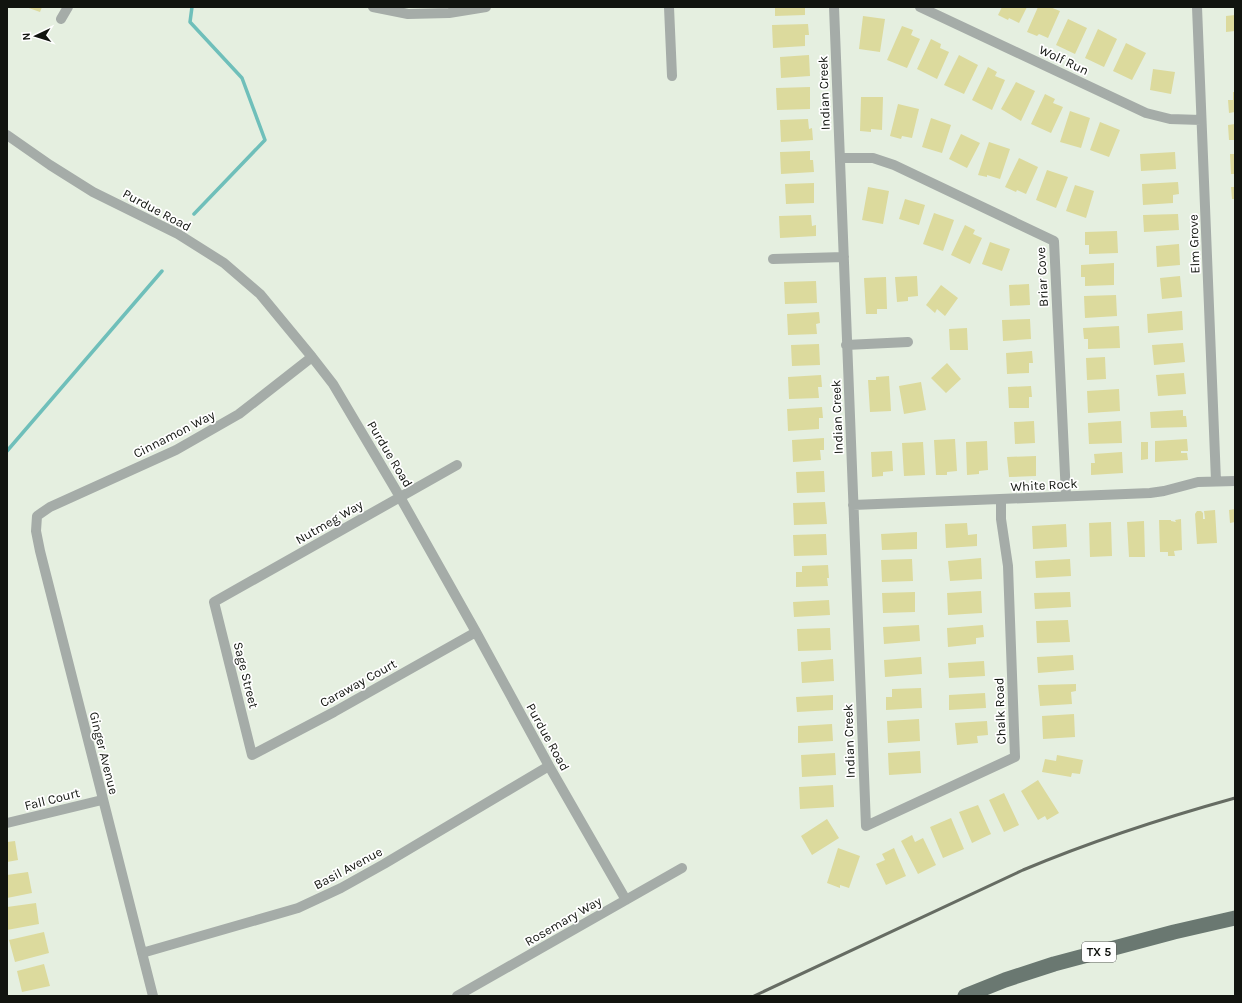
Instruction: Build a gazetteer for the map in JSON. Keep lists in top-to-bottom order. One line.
{"streets":{"main road":["TX 5"],"street":["Wolf Run","Indian Creek","Purdue Road","Elm Grove","Briar Cove","Cinnamon Way","White Rock","Nutmeg Way","Sage Street","Caraway Court","Chalk Road","Ginger Avenue","Fall Court","Basil Avenue","Rosemary Way"]},"crossings":[["Wolf Run","Elm Grove"],["Indian Creek","Briar Cove"],["Indian Creek","White Rock"],["Indian Creek","Chalk Road"],["Purdue Road","Cinnamon Way"],["Purdue Road","Nutmeg Way"],["Purdue Road","Caraway Court"],["Purdue Road","Basil Avenue"],["Purdue Road","Rosemary Way"],["Elm Grove","White Rock"],["Briar Cove","White Rock"],["Cinnamon Way","Ginger Avenue"],["White Rock","Chalk Road"],["Nutmeg Way","Sage Street"],["Sage Street","Caraway Court"],["Ginger Avenue","Fall Court"],["Ginger Avenue","Basil Avenue"]],"north":"left"}
